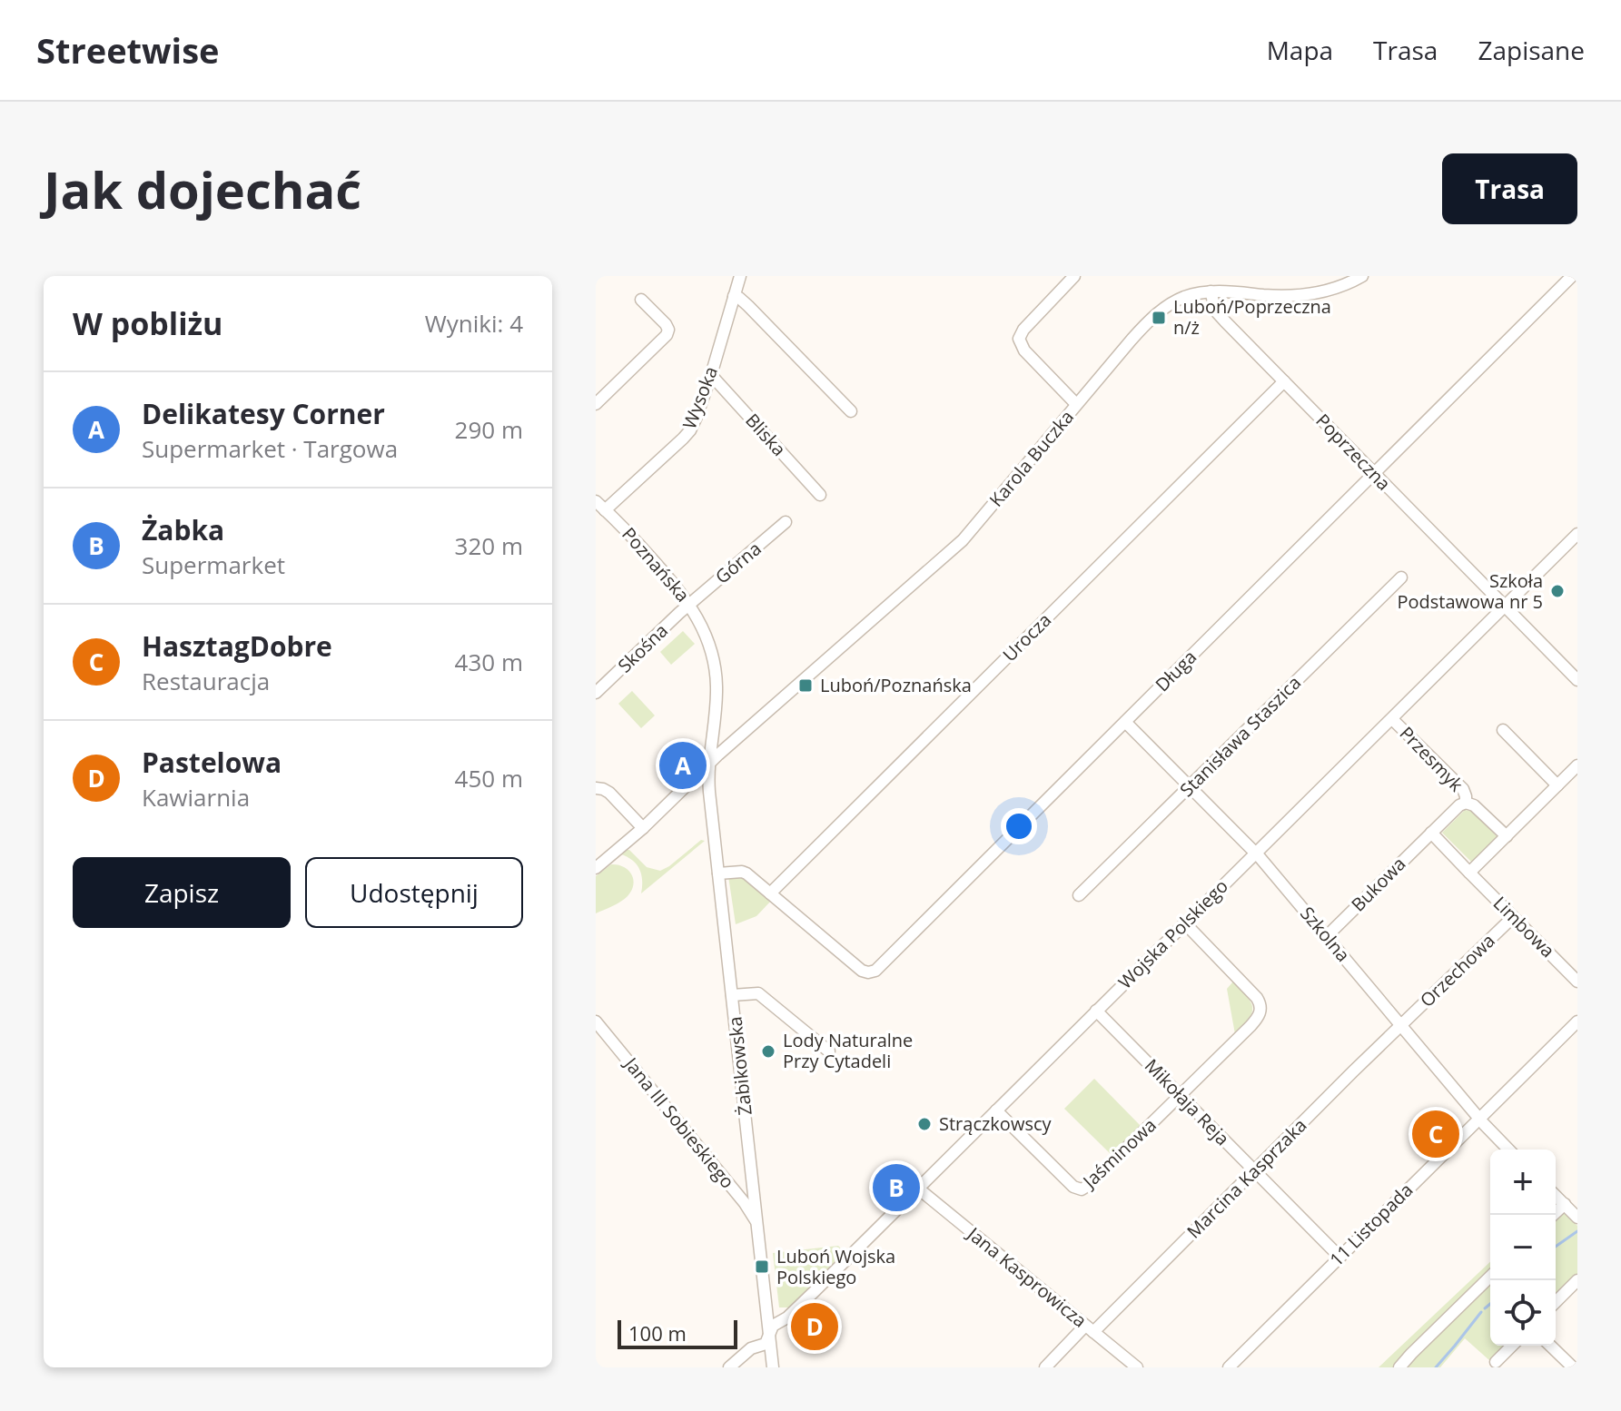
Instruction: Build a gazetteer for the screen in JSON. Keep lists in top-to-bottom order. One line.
{"streets":{"street":["Wysoka","Bliska","Poprzeczna","Karola Buczka","Górna","Poznańska","Urocza","Skośna","Długa","Stanisława Staszica","Przesmyk","Bukowa","Limbowa","Wojska Polskiego","Szkolna","Orzechowa","Żabikowska","Mikołaja Reja","Jana III Sobieskiego","Jaśminowa","Marcina Kasprzaka","11 Listopada","Jana Kasprowicza"]},"crossings":[["Wysoka","Bliska"],["Wysoka","Poznańska"],["Poprzeczna","Karola Buczka"],["Poprzeczna","Urocza"],["Poprzeczna","Długa"],["Poprzeczna","Wojska Polskiego"],["Karola Buczka","Poznańska"],["Karola Buczka","Żabikowska"],["Górna","Poznańska"],["Górna","Skośna"],["Poznańska","Skośna"],["Poznańska","Żabikowska"],["Urocza","Długa"],["Długa","Szkolna"],["Stanisława Staszica","Szkolna"],["Przesmyk","Bukowa"],["Przesmyk","Wojska Polskiego"],["Bukowa","Szkolna"],["Limbowa","Orzechowa"],["Wojska Polskiego","Szkolna"],["Wojska Polskiego","Żabikowska"],["Wojska Polskiego","Mikołaja Reja"],["Wojska Polskiego","Jaśminowa"],["Wojska Polskiego","Jana Kasprowicza"],["Szkolna","Orzechowa"],["Szkolna","Marcina Kasprzaka"],["Szkolna","11 Listopada"],["Orzechowa","Marcina Kasprzaka"],["Żabikowska","Jana III Sobieskiego"],["Mikołaja Reja","Jaśminowa"],["Mikołaja Reja","Marcina Kasprzaka"],["Mikołaja Reja","11 Listopada"],["Marcina Kasprzaka","Jana Kasprowicza"]],"places":{"transit":["Luboń/Poprzeczna n/ż","Luboń/Poznańska","Luboń Wojska Polskiego"],"other":["Szkoła Podstawowa nr 5","Lody Naturalne Przy Cytadeli","Strączkowscy"]},"scale_bar":"100 m","page":{"header":"Streetwise","nav":["Mapa","Trasa","Zapisane"],"buttons":["Trasa",["Zapisz","Udostępnij"]],"title":"Jak dojechać","heading":["W pobliżu","Wyniki: 4"],"list":[{"mark":"A","name":"Delikatesy Corner","note":"Supermarket · Targowa","value":"290 m"},{"mark":"B","name":"Żabka","note":"Supermarket","value":"320 m"},{"mark":"C","name":"HasztagDobre","note":"Restauracja","value":"430 m"},{"mark":"D","name":"Pastelowa","note":"Kawiarnia","value":"450 m"}],"pins":["A","C","B","D"],"map_buttons":["+","−"],"scale":"100 m"}}
